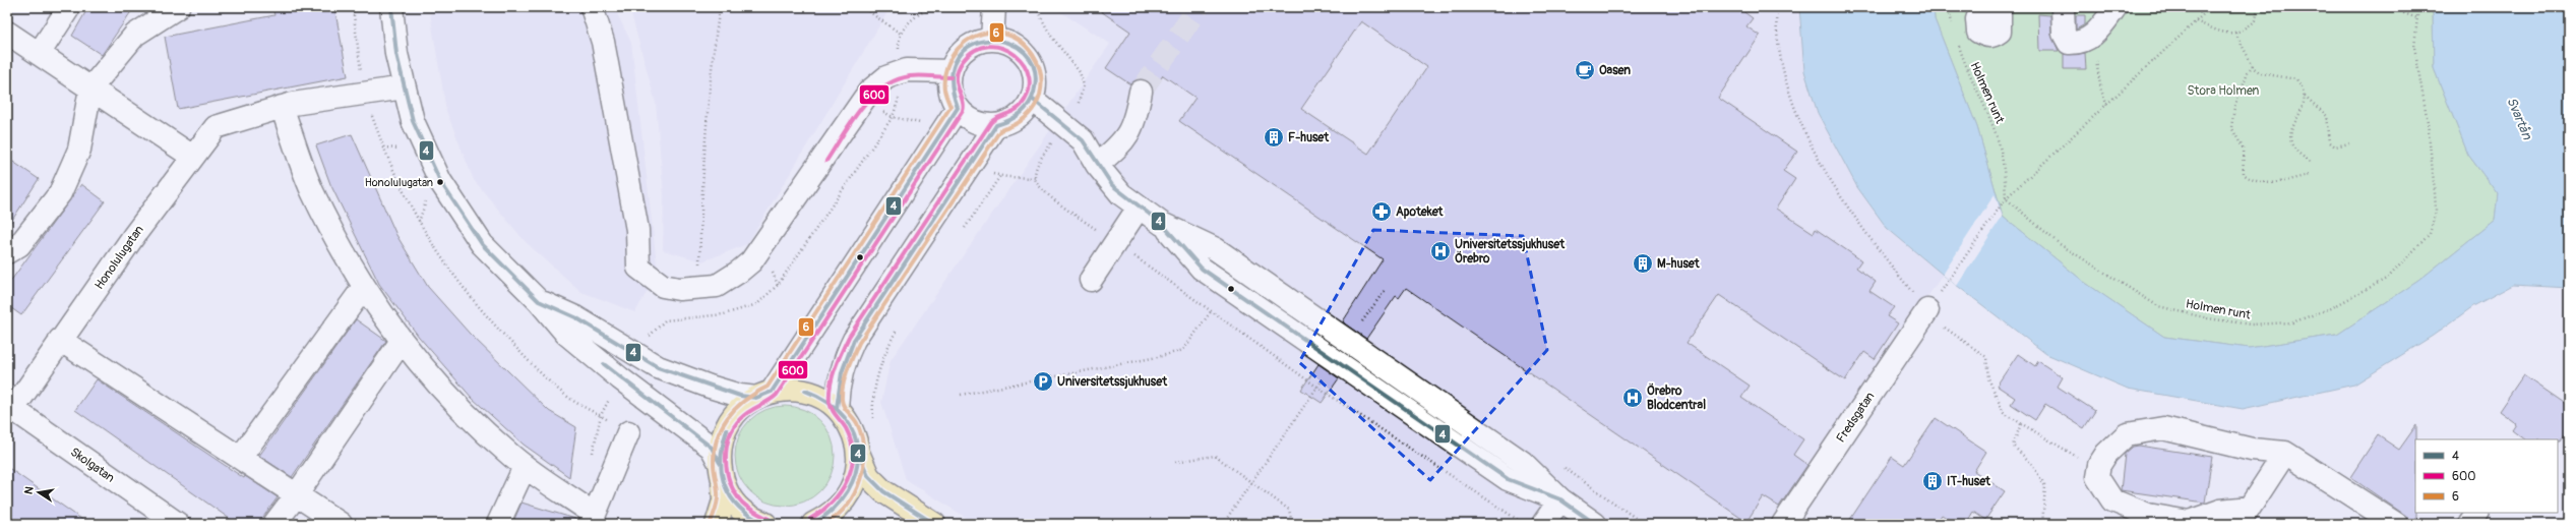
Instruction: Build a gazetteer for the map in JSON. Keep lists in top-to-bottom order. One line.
{"streets":{"street":["Honolulugatan","Fredsgatan","Skolgatan"],"path":["Holmen runt"]},"crossings":[["Honolulugatan","Skolgatan"]],"water":["Svartån"],"parks":["Stora Holmen"],"places":{"cafe":["Oasen"],"building":["F-huset","M-huset","IT-huset"],"other":["Honolulugatan"],"pharmacy":["Apoteket"],"hospital":["Universitetssjukhuset Örebro","Örebro Blodcentral"],"parking":["Universitetssjukhuset"]},"lines":["transit line 4","transit line 6","transit line 600"],"legend":["4","600","6"],"north":"left"}
